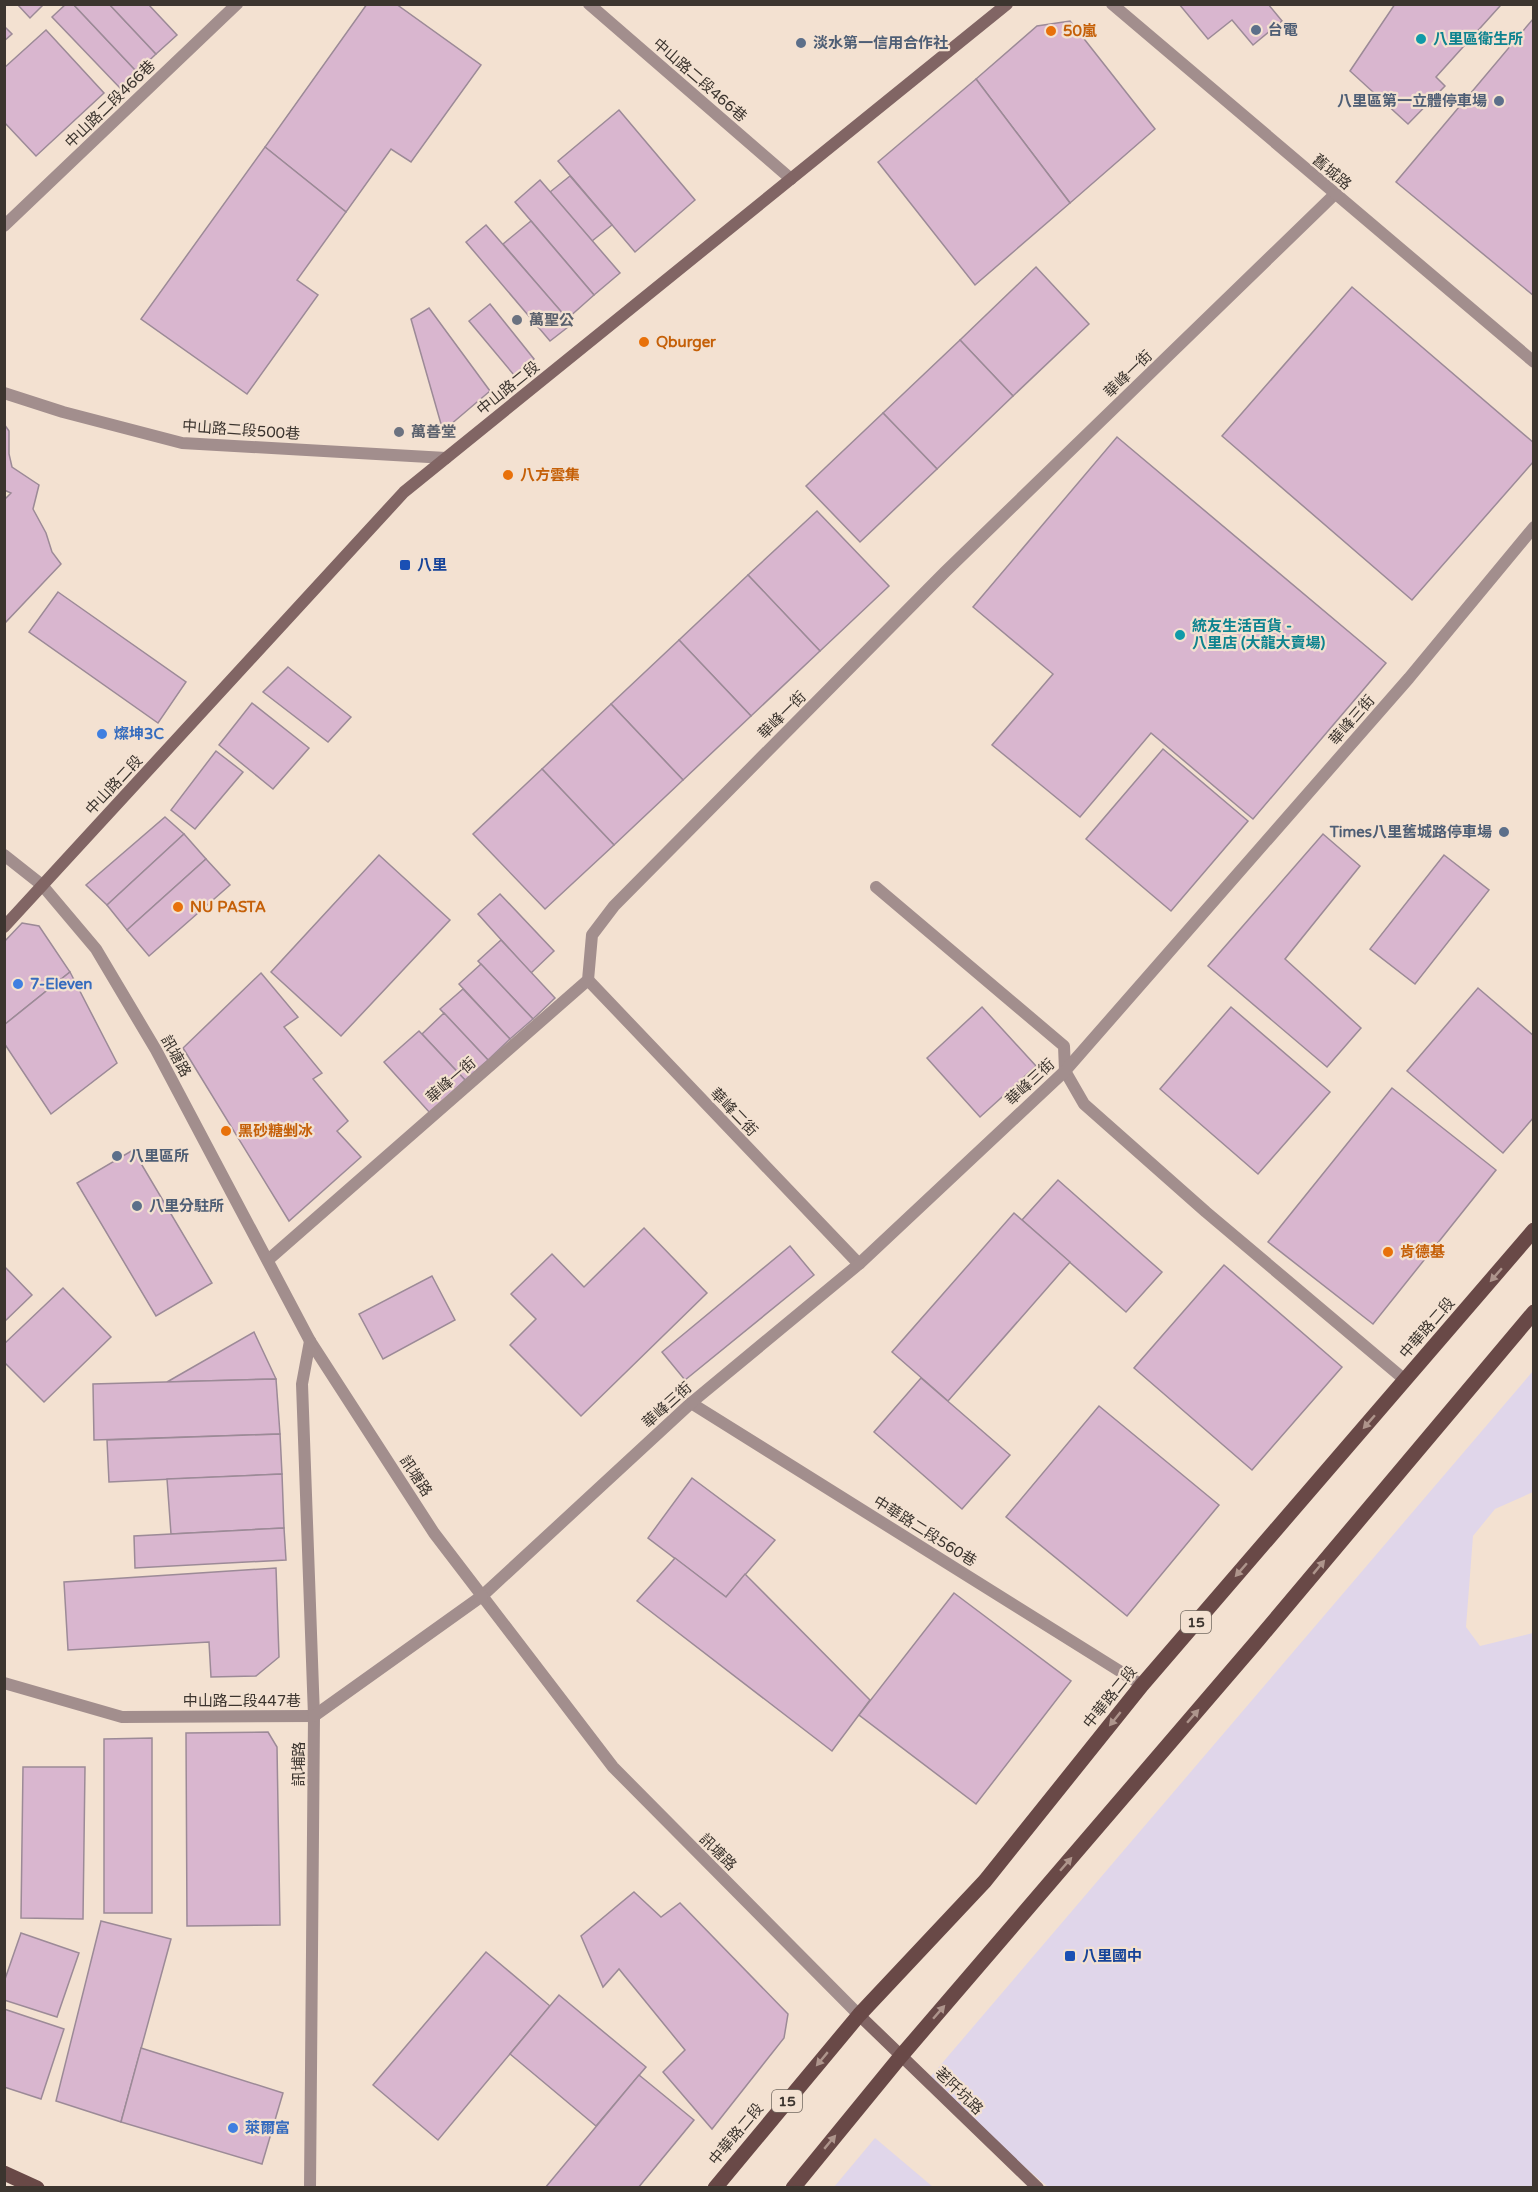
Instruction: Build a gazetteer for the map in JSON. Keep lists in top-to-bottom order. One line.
{"streets":{"main road":["中山路二段","中華路二段","15","荖阡坑路"],"street":["中山路二段466巷","舊城路","華峰一街","中山路二段500巷","華峰三街","訊塘路","華峰二街","中華路二段560巷","中山路二段447巷","訊埔路"]},"crossings":[["中山路二段466巷","中山路二段"],["舊城路","華峰一街"],["華峰一街","訊塘路"],["華峰一街","華峰二街"],["中山路二段","中山路二段500巷"],["中山路二段","訊塘路"],["華峰三街","訊塘路"],["華峰三街","華峰二街"],["華峰三街","中華路二段560巷"],["華峰三街","中山路二段447巷"],["訊塘路","中華路二段"],["訊塘路","中山路二段447巷"],["訊塘路","訊埔路"],["訊塘路","荖阡坑路"],["中華路二段","中華路二段560巷"],["中華路二段","荖阡坑路"],["中山路二段447巷","訊埔路"]],"places":{"other":["台電","50嵐","八里區衛生所","淡水第一信用合作社","八里區第一立體停車場","萬聖公","Qburger","萬善堂","八方雲集","統友生活百貨 - 八里店 (大龍大賣場)","燦坤3C","Times八里舊城路停車場","NU PASTA","7-Eleven","黑砂糖剉冰","八里區所","八里分駐所","肯德基","萊爾富"],"transit":["八里","八里國中"]}}
